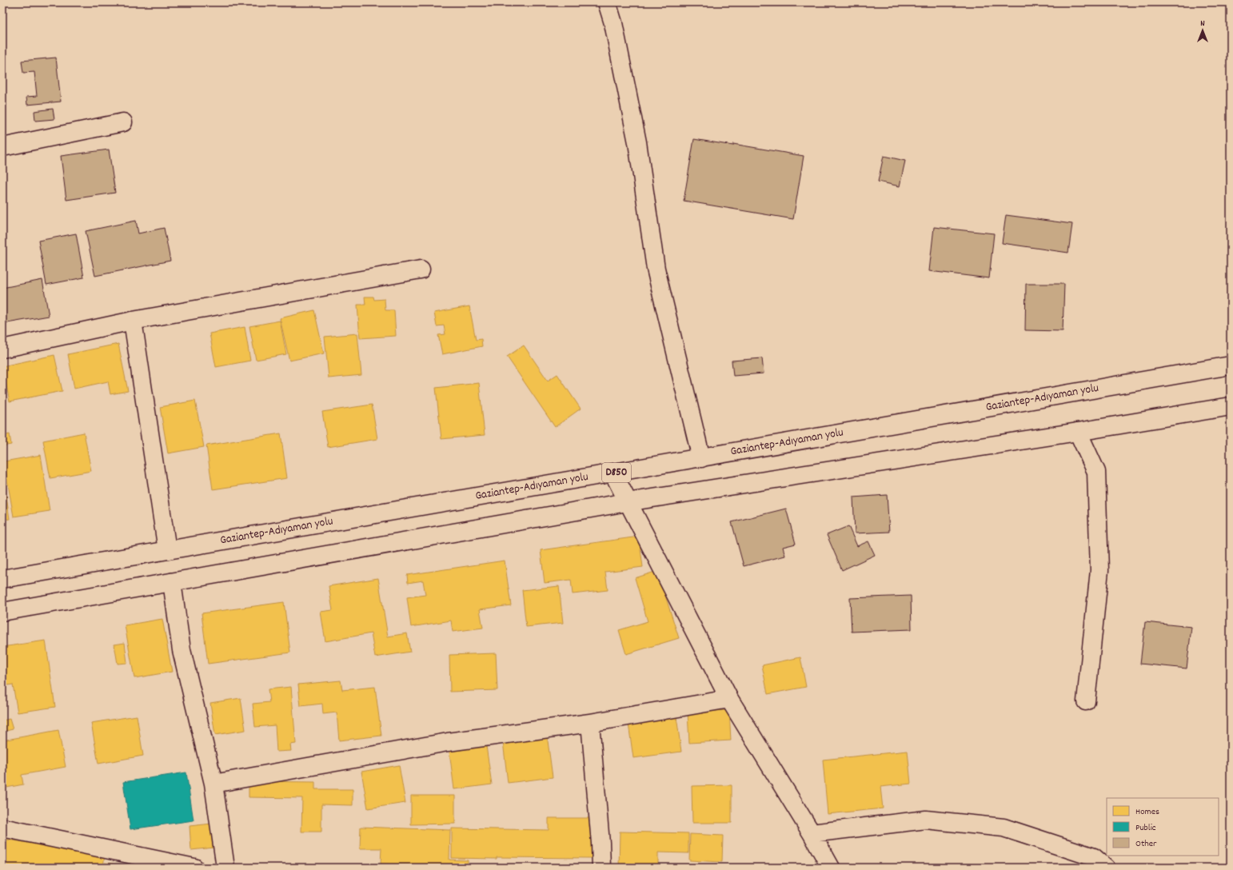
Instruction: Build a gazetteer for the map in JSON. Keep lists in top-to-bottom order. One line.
{"streets":{"main road":["Gaziantep-Adıyaman yolu","D850"]},"legend":["Homes","Public","Other"],"north":"top"}
